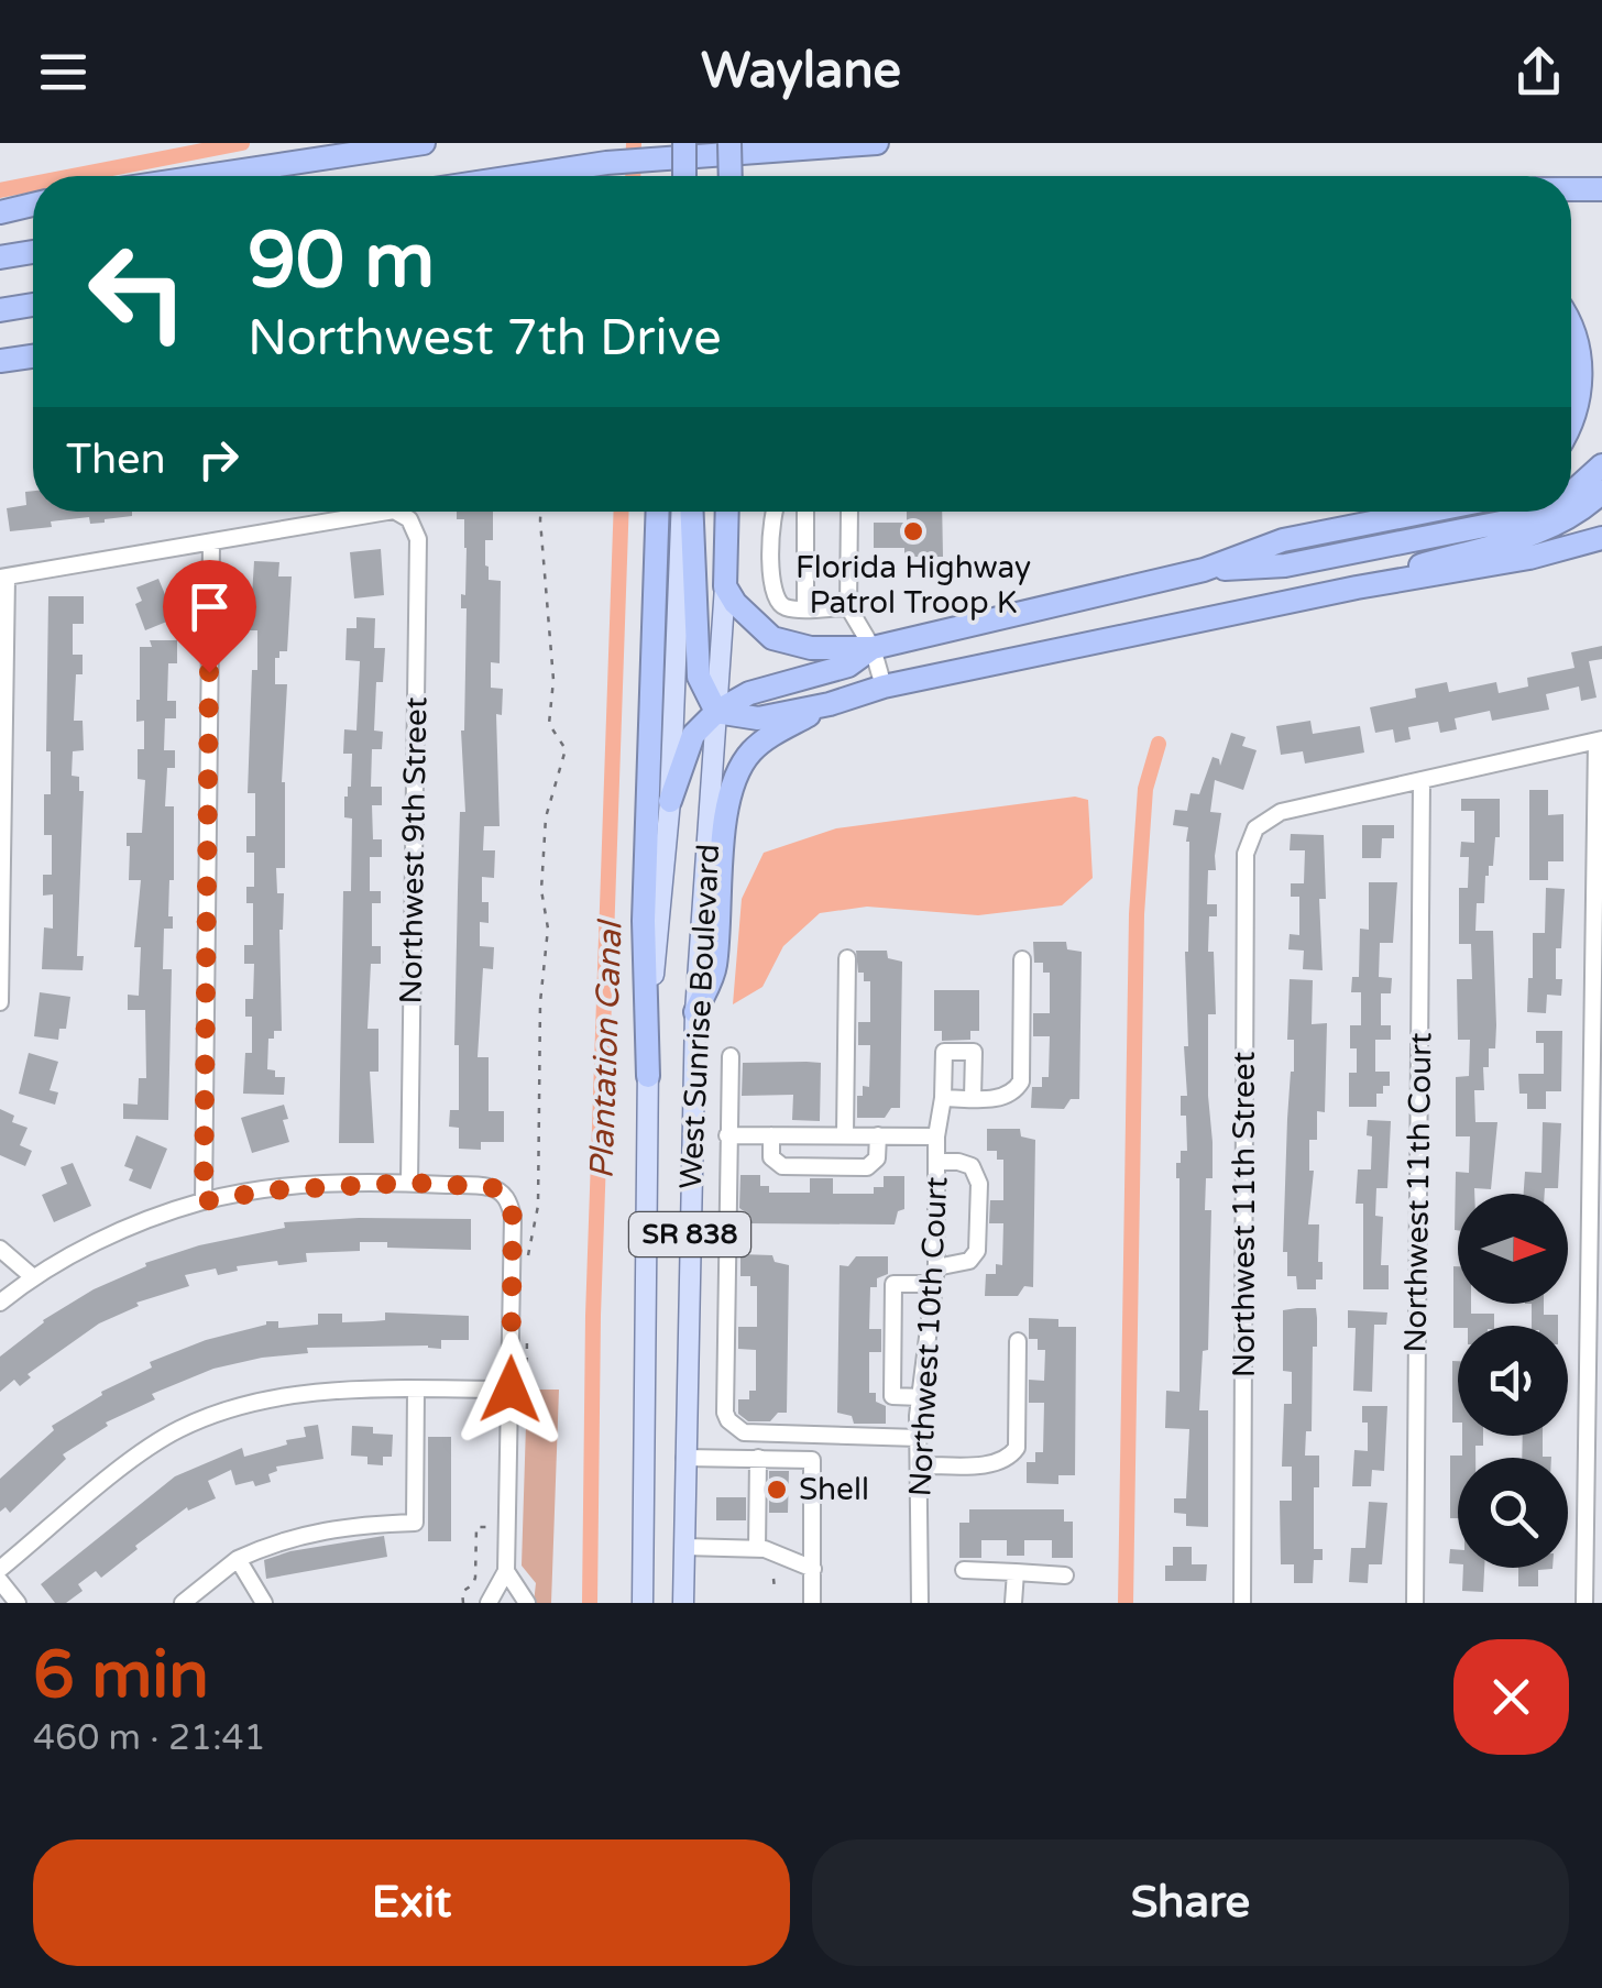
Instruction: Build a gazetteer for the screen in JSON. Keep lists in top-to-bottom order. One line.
{"streets":{"highway":["West Sunrise Boulevard","SR 838"],"street":["Northwest 9th Street","Northwest 11th Court","Northwest 11th Street","Northwest 10th Court"]},"crossings":[["Northwest 11th Court","Northwest 11th Street"]],"water":["Plantation Canal"],"places":["Florida Highway Patrol Troop K","Shell"],"north":"right","page":{"header":"Waylane","turn":["90 m","Northwest 7th Drive"],"then":"Then","heading":["6 min","460 m · 21:41"],"buttons":["Exit","Share"]}}
